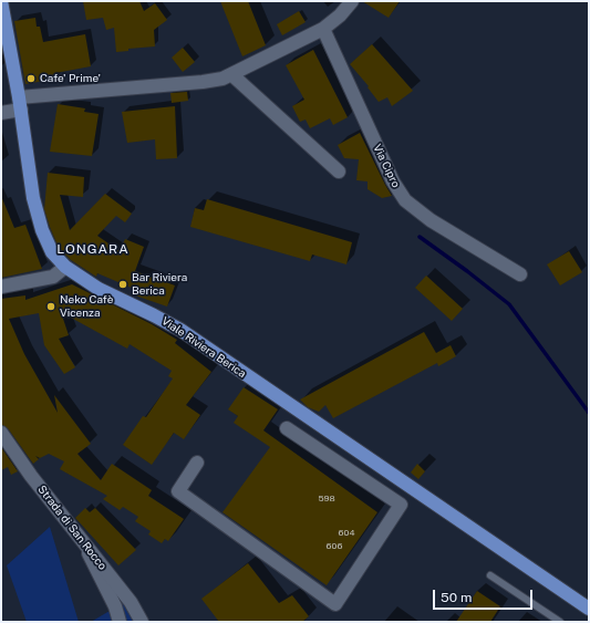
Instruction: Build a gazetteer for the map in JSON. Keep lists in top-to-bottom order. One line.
{"streets":{"main road":["Viale Riviera Berica"],"street":["Via Cipro","Strada di San Rocco"]},"districts":["LONGARA"],"places":["Cafe' Prime'","Bar Riviera Berica","Neko Cafè Vicenza"],"house_numbers":["598","604","606"],"scale_bar":"50 m"}
